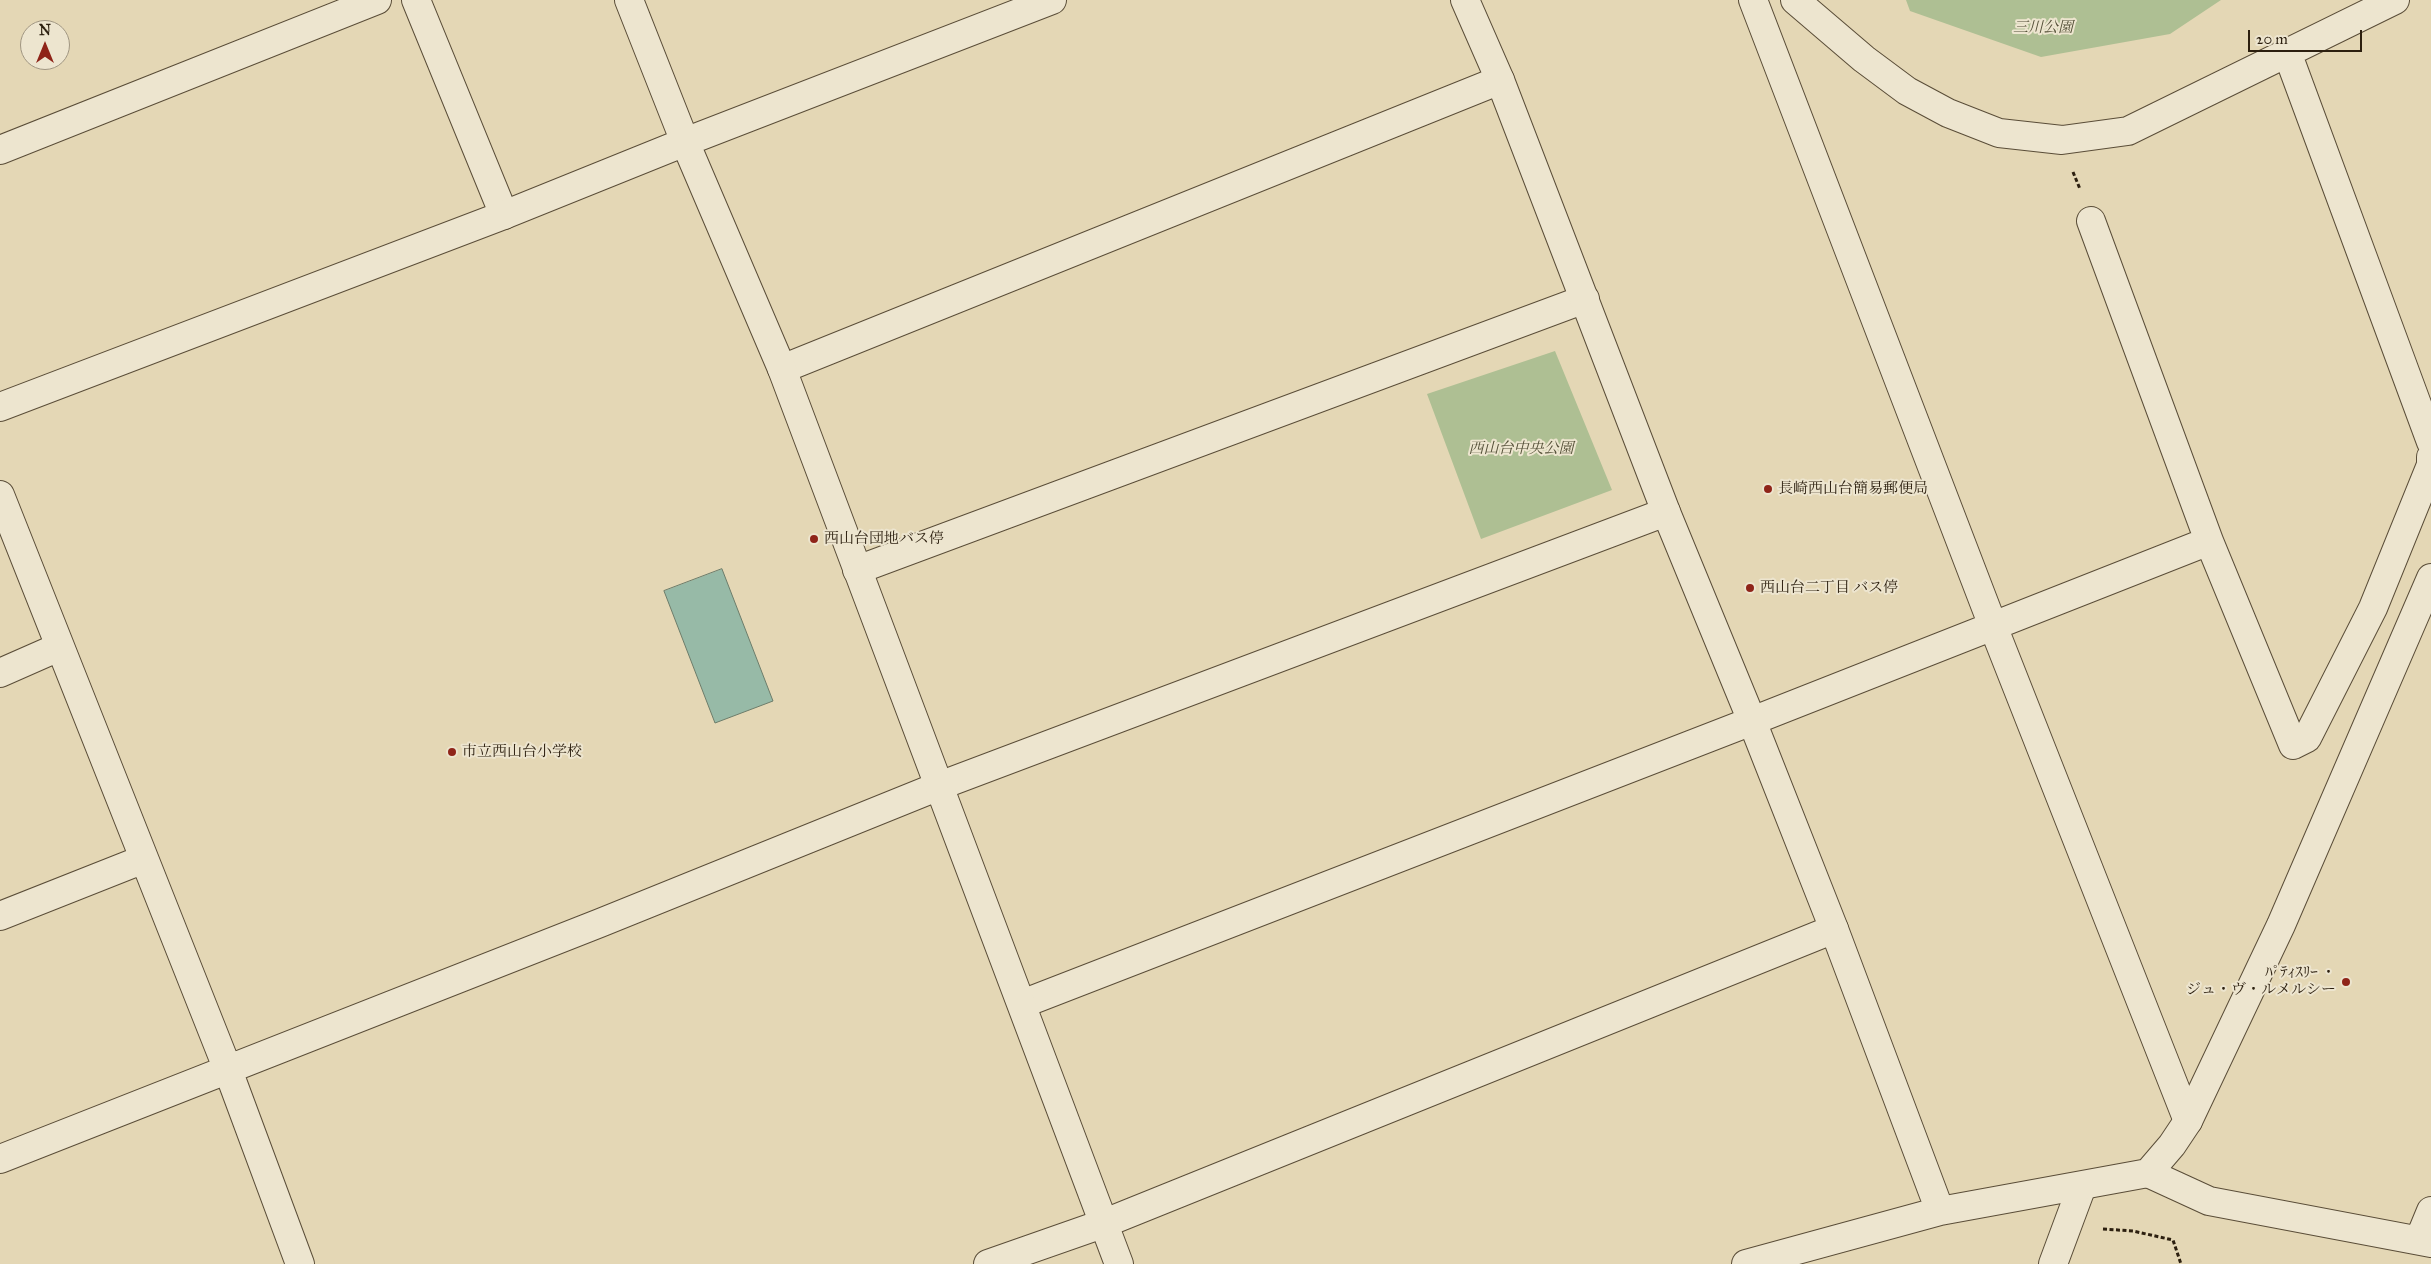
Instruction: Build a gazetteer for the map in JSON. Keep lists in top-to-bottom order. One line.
{"parks":["三川公園","西山台中央公園"],"places":["長崎西山台簡易郵便局","西山台団地バス停","西山台二丁目 バス停","市立西山台小学校","ﾊﾟﾃｨｽﾘｰ ・ ジュ・ヴ・ルメルシー"],"scale_bar":"20 m","north":"top"}
